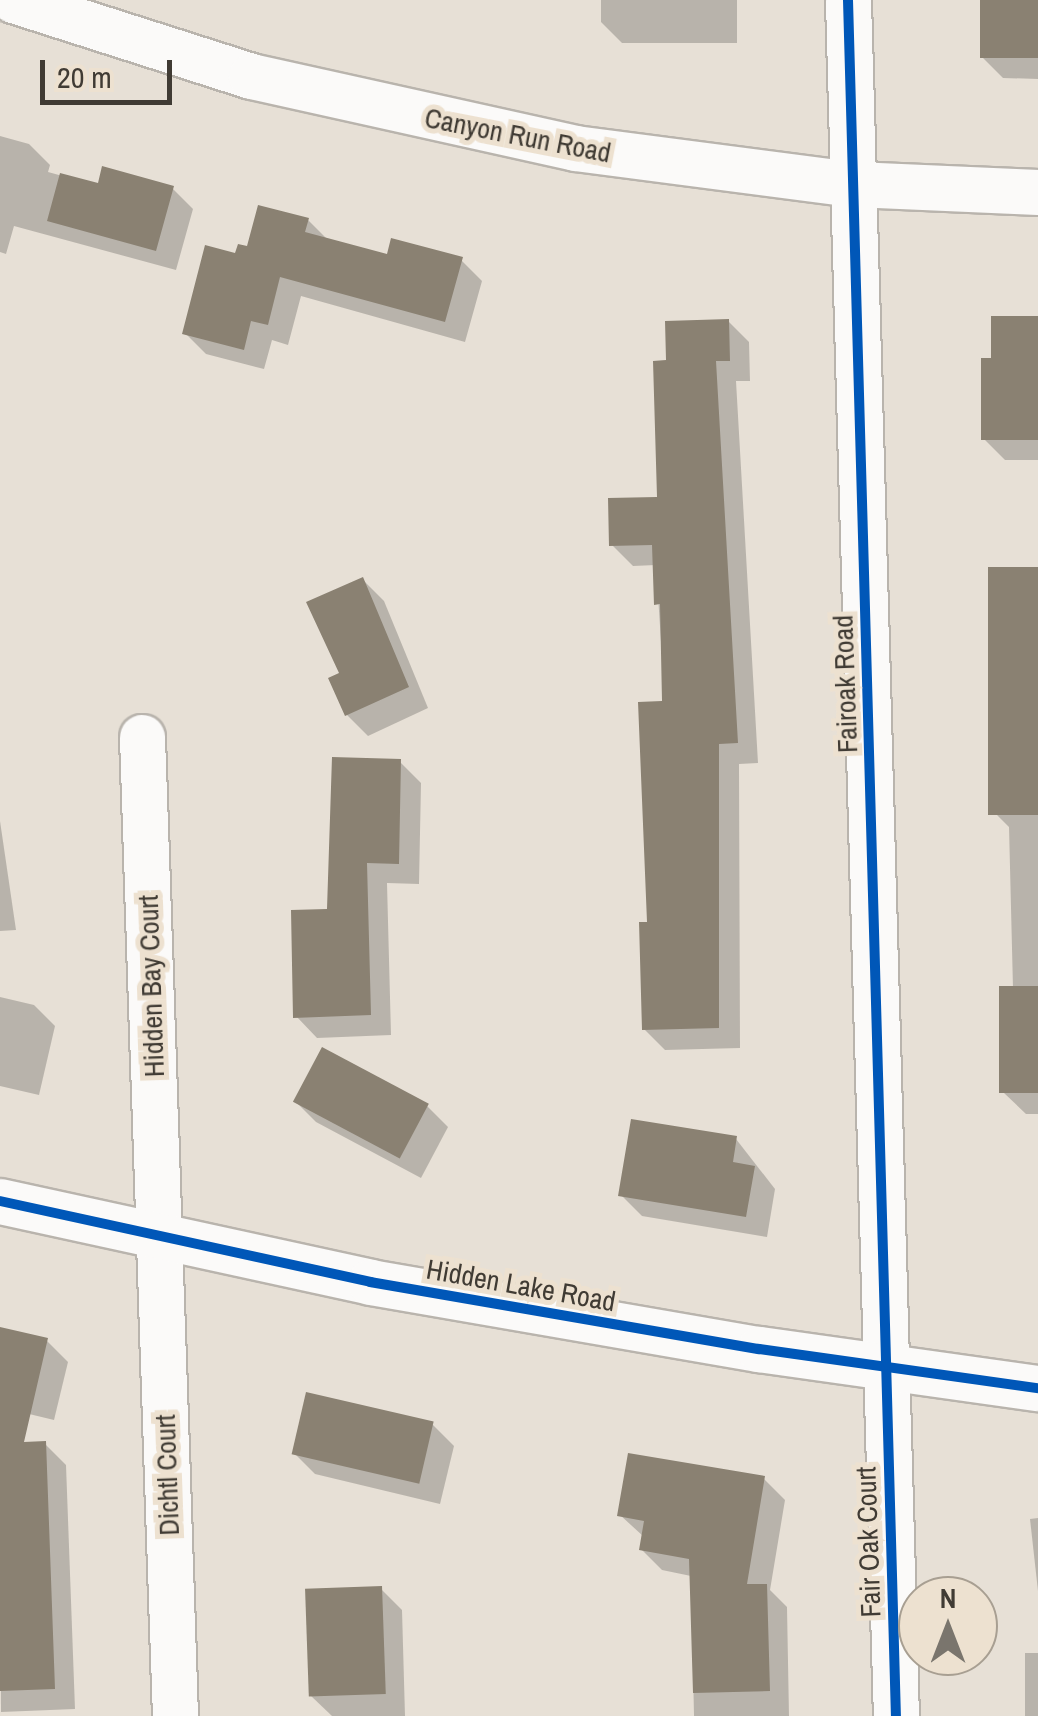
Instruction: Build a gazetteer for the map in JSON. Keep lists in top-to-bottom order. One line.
{"streets":{"street":["Canyon Run Road","Fairoak Road","Hidden Bay Court","Hidden Lake Road","Dichtl Court","Fair Oak Court"]},"crossings":[["Canyon Run Road","Fairoak Road"],["Fairoak Road","Hidden Lake Road"],["Fairoak Road","Fair Oak Court"],["Hidden Bay Court","Hidden Lake Road"],["Hidden Bay Court","Dichtl Court"],["Hidden Lake Road","Dichtl Court"],["Hidden Lake Road","Fair Oak Court"]],"scale_bar":"20 m","north":"top"}
